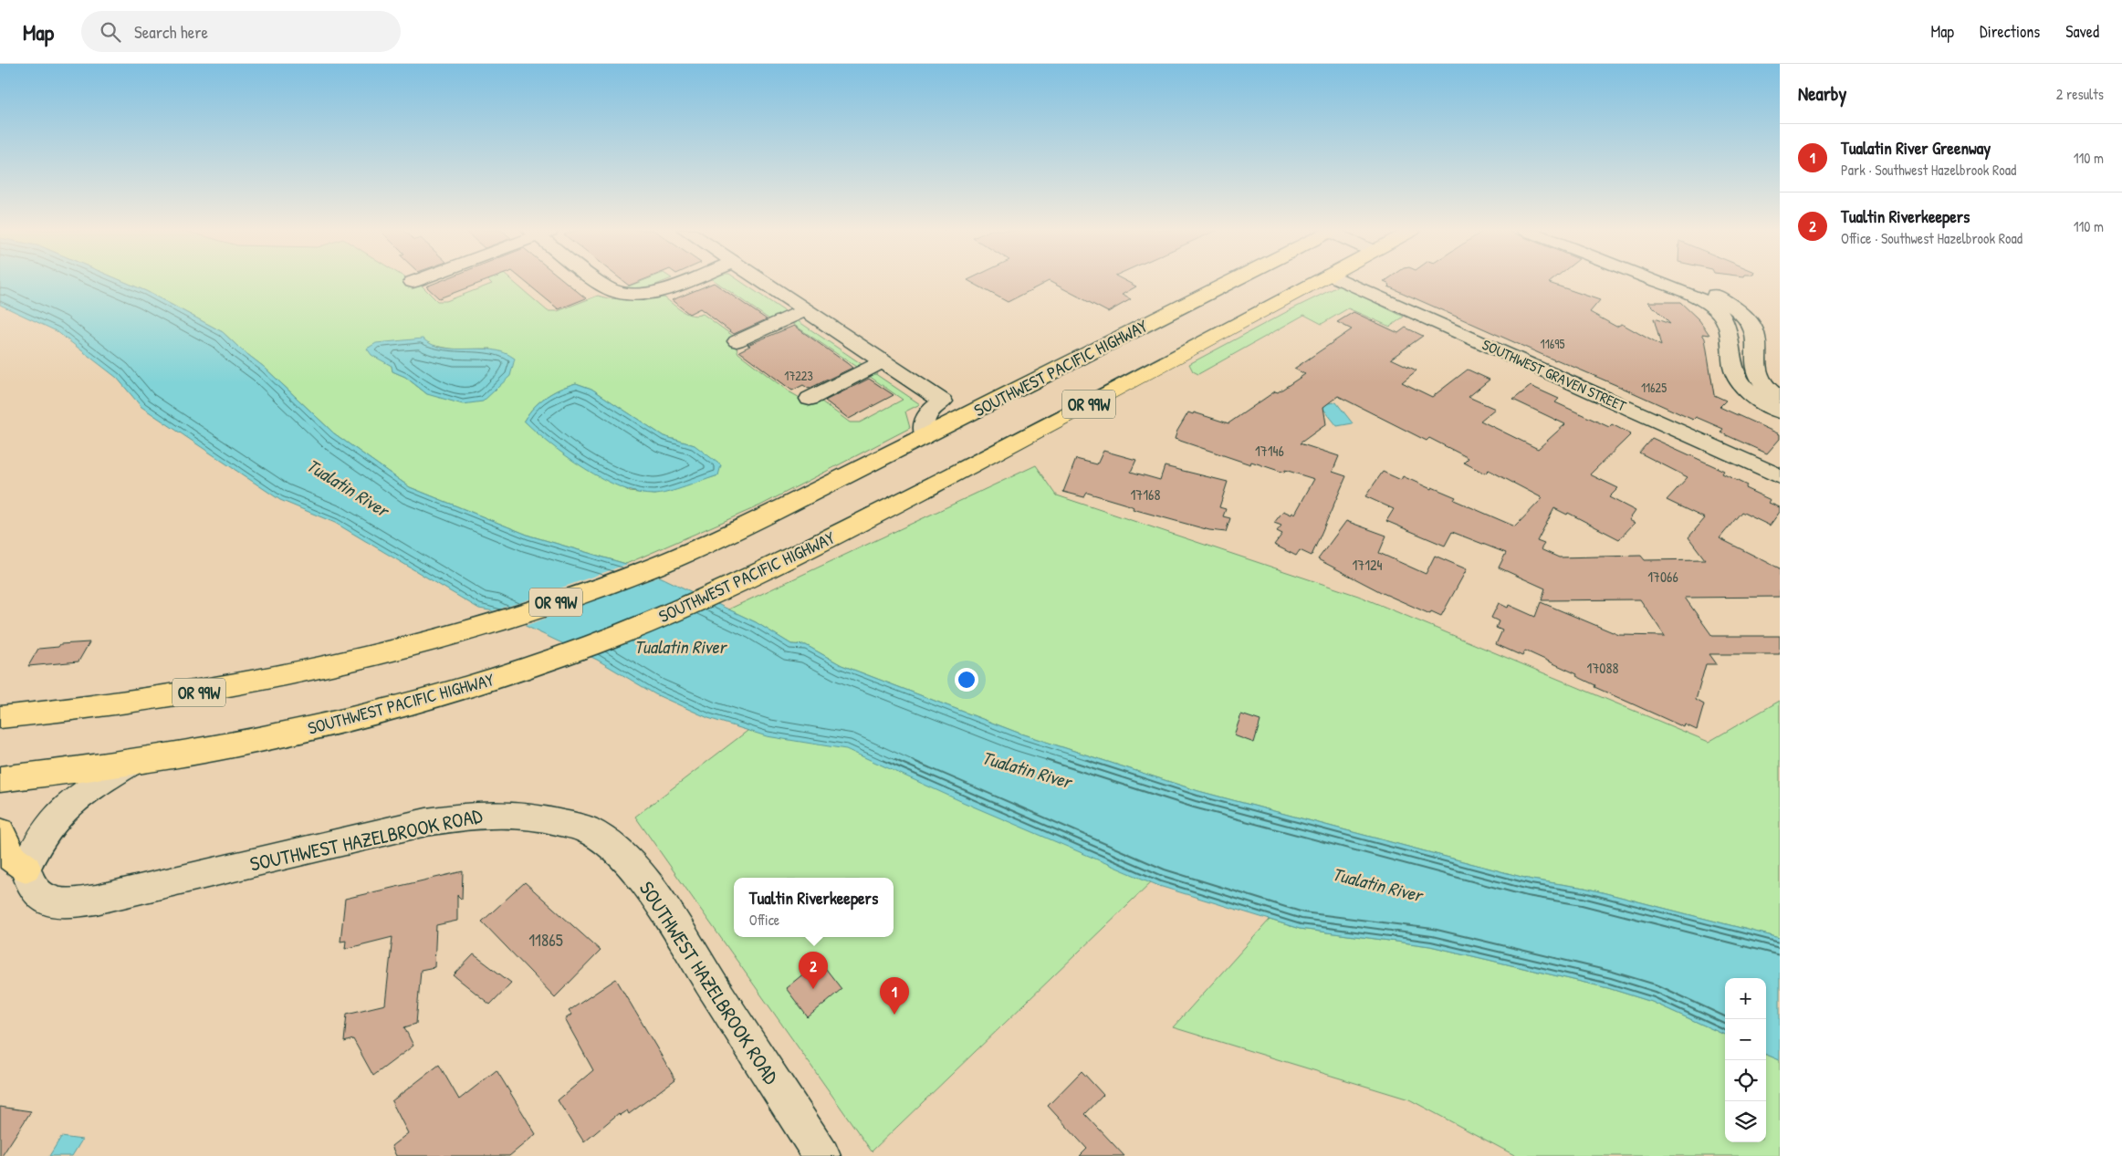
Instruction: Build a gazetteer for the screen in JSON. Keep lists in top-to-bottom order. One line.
{"streets":{"highway":["SOUTHWEST PACIFIC HIGHWAY","OR 99W"],"street":["SOUTHWEST GRAVEN STREET","SOUTHWEST HAZELBROOK ROAD"]},"water":["Tualatin River"],"house_numbers":["11695","17223","11625","17146","17168","17124","17066","17088","11865"],"page":{"header":"Map","search":"Search here","nav":["Map","Directions","Saved"],"heading":["Nearby","2 results"],"list":[{"mark":"1","name":"Tualatin River Greenway","note":"Park · Southwest Hazelbrook Road","value":"110 m"},{"mark":"2","name":"Tualtin Riverkeepers","note":"Office · Southwest Hazelbrook Road","value":"110 m"}],"popup":["Tualtin Riverkeepers","Office"],"pins":["2","1"],"map_buttons":["+","−"]}}
